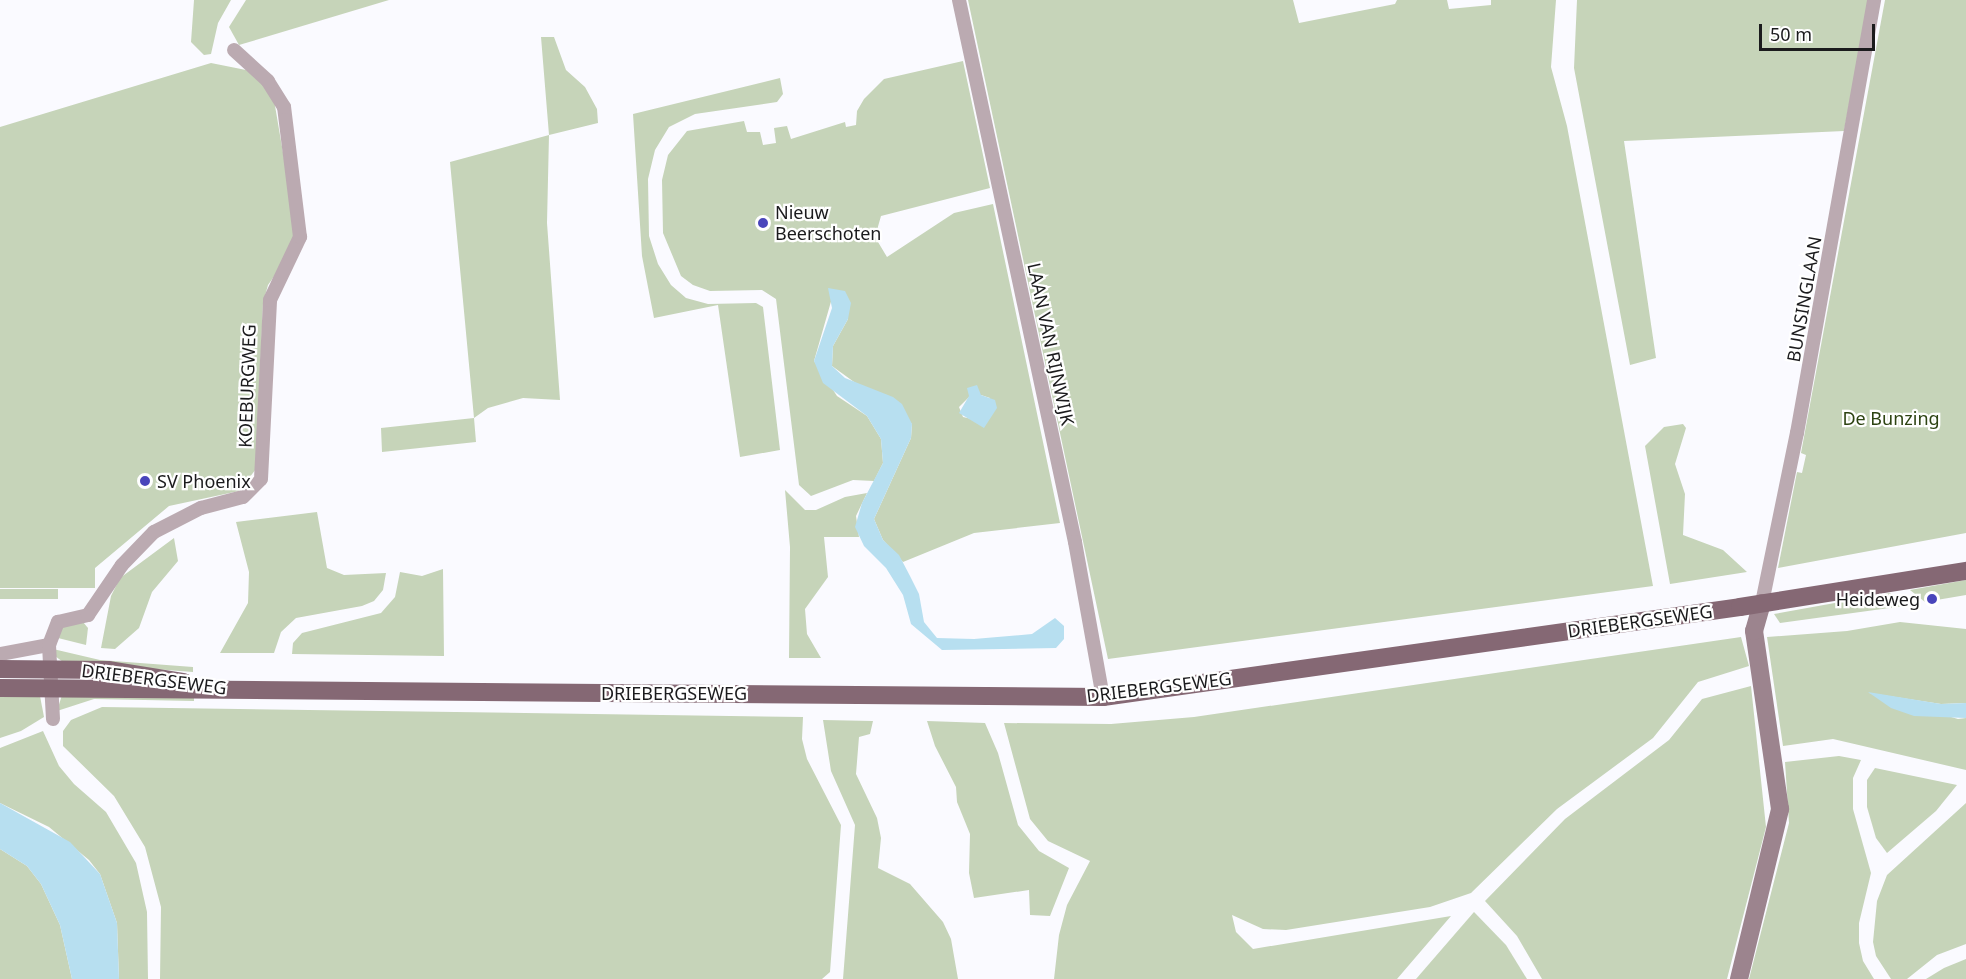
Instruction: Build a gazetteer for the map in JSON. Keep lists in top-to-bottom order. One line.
{"streets":{"main road":["DRIEBERGSEWEG"],"street":["BUNSINGLAAN","LAAN VAN RIJNWIJK","KOEBURGWEG"]},"crossings":[["BUNSINGLAAN","DRIEBERGSEWEG"],["LAAN VAN RIJNWIJK","DRIEBERGSEWEG"]],"parks":["De Bunzing"],"places":["Nieuw Beerschoten","SV Phoenix","Heideweg"],"scale_bar":"50 m"}
